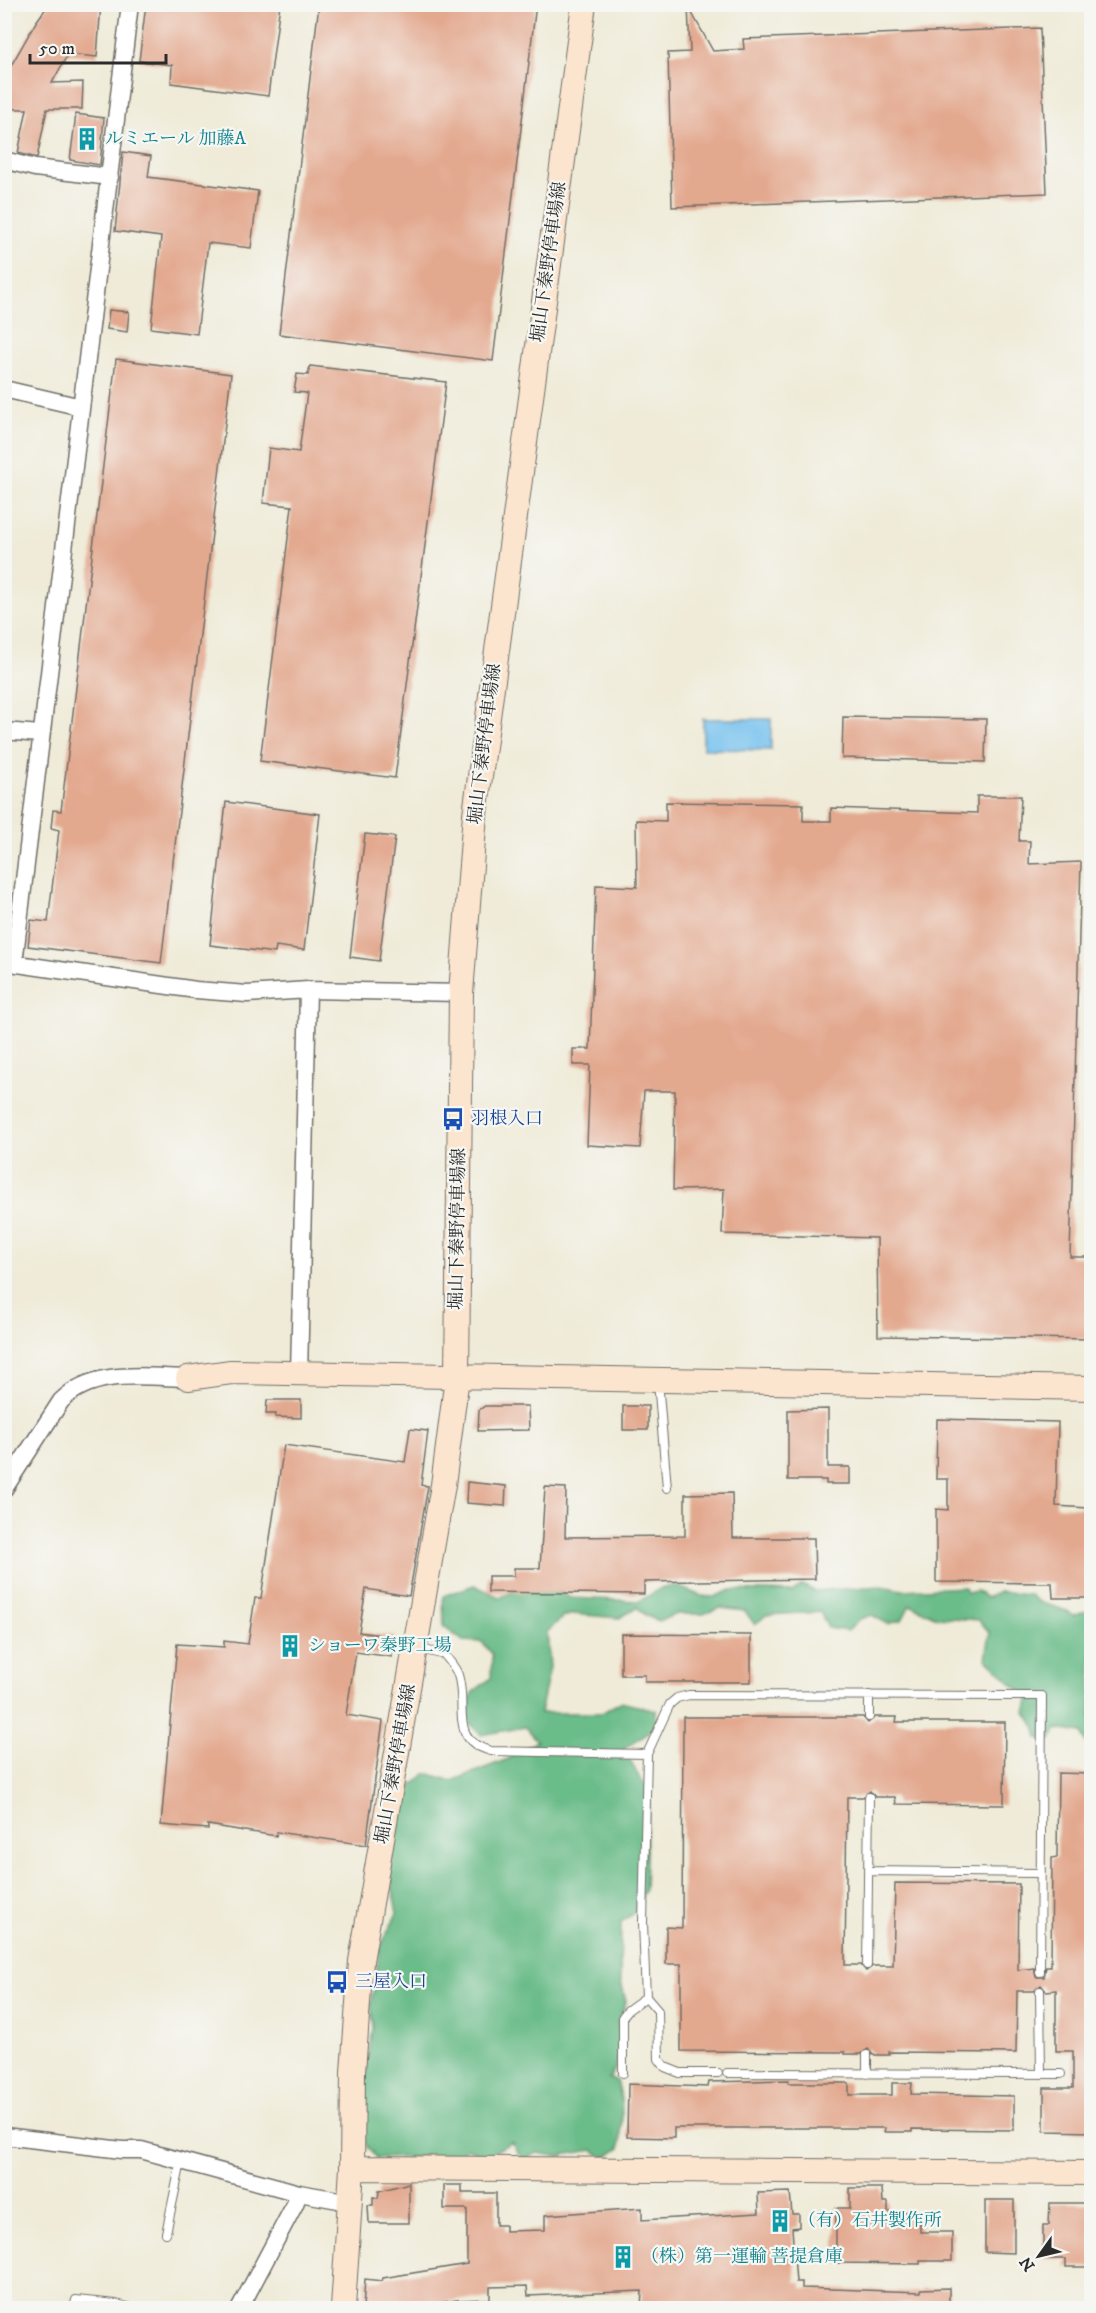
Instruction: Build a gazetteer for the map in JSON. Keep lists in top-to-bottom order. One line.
{"streets":{"main road":["堀山下秦野停車場線"]},"places":{"building":["ルミエール 加藤A","ショーワ秦野工場","（有）石井製作所","（株）第一運輸 菩提倉庫"],"bus stop":["羽根入口","三屋入口"]},"scale_bar":"50 m","north":"bottom left"}
